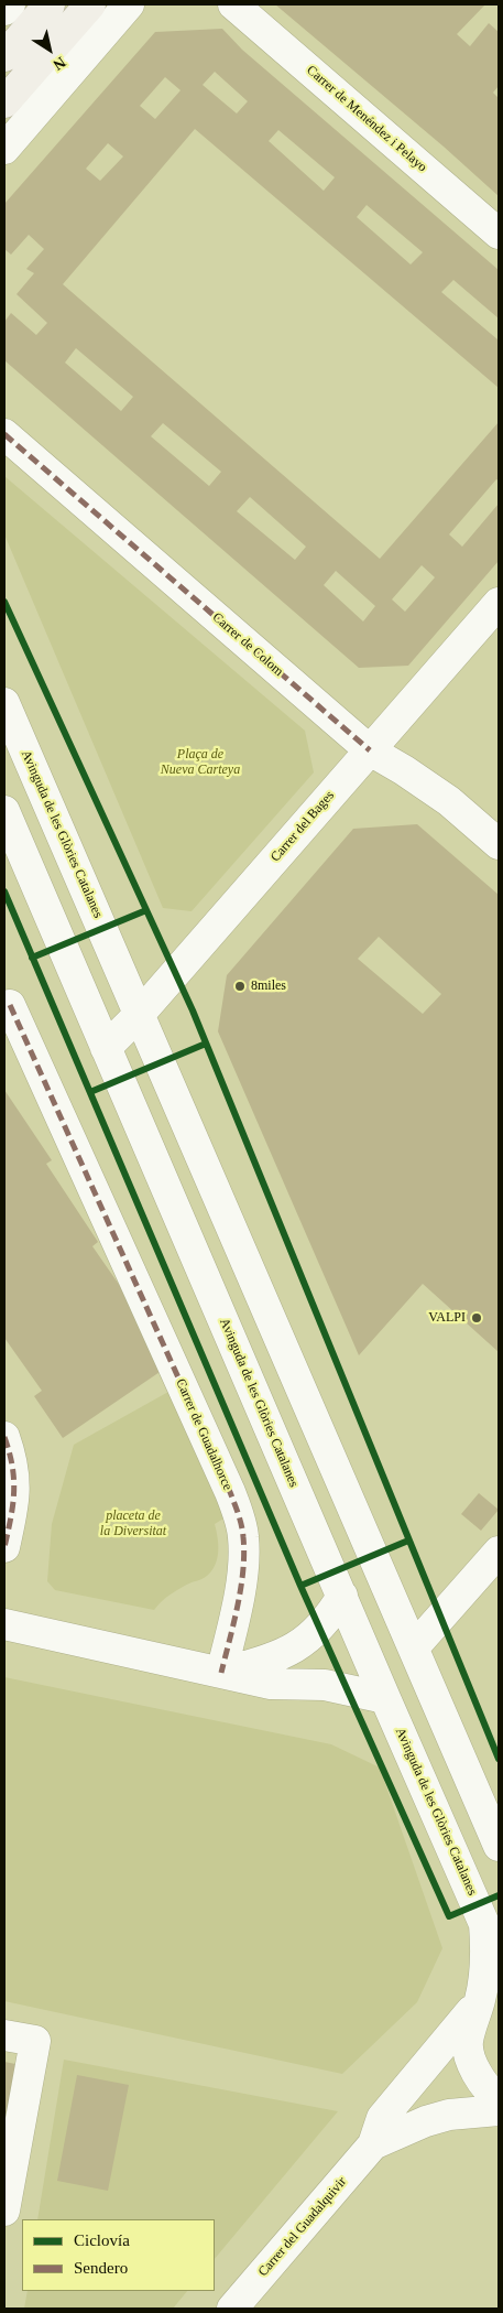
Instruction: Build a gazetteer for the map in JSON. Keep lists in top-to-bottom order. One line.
{"streets":{"street":["Carrer de Menéndez i Pelayo","Carrer de Colom","Carrer del Bages","Avinguda de les Glòries Catalanes","Carrer de Guadalhorce","Carrer del Guadalquivir"]},"crossings":[["Carrer de Colom","Carrer del Bages"],["Carrer del Bages","Avinguda de les Glòries Catalanes"],["Avinguda de les Glòries Catalanes","Carrer del Guadalquivir"]],"parks":["Plaça de Nueva Carteya","placeta de la Diversitat"],"places":["8miles","VALPI"],"legend":["Ciclovía","Sendero"],"north":"bottom right"}
